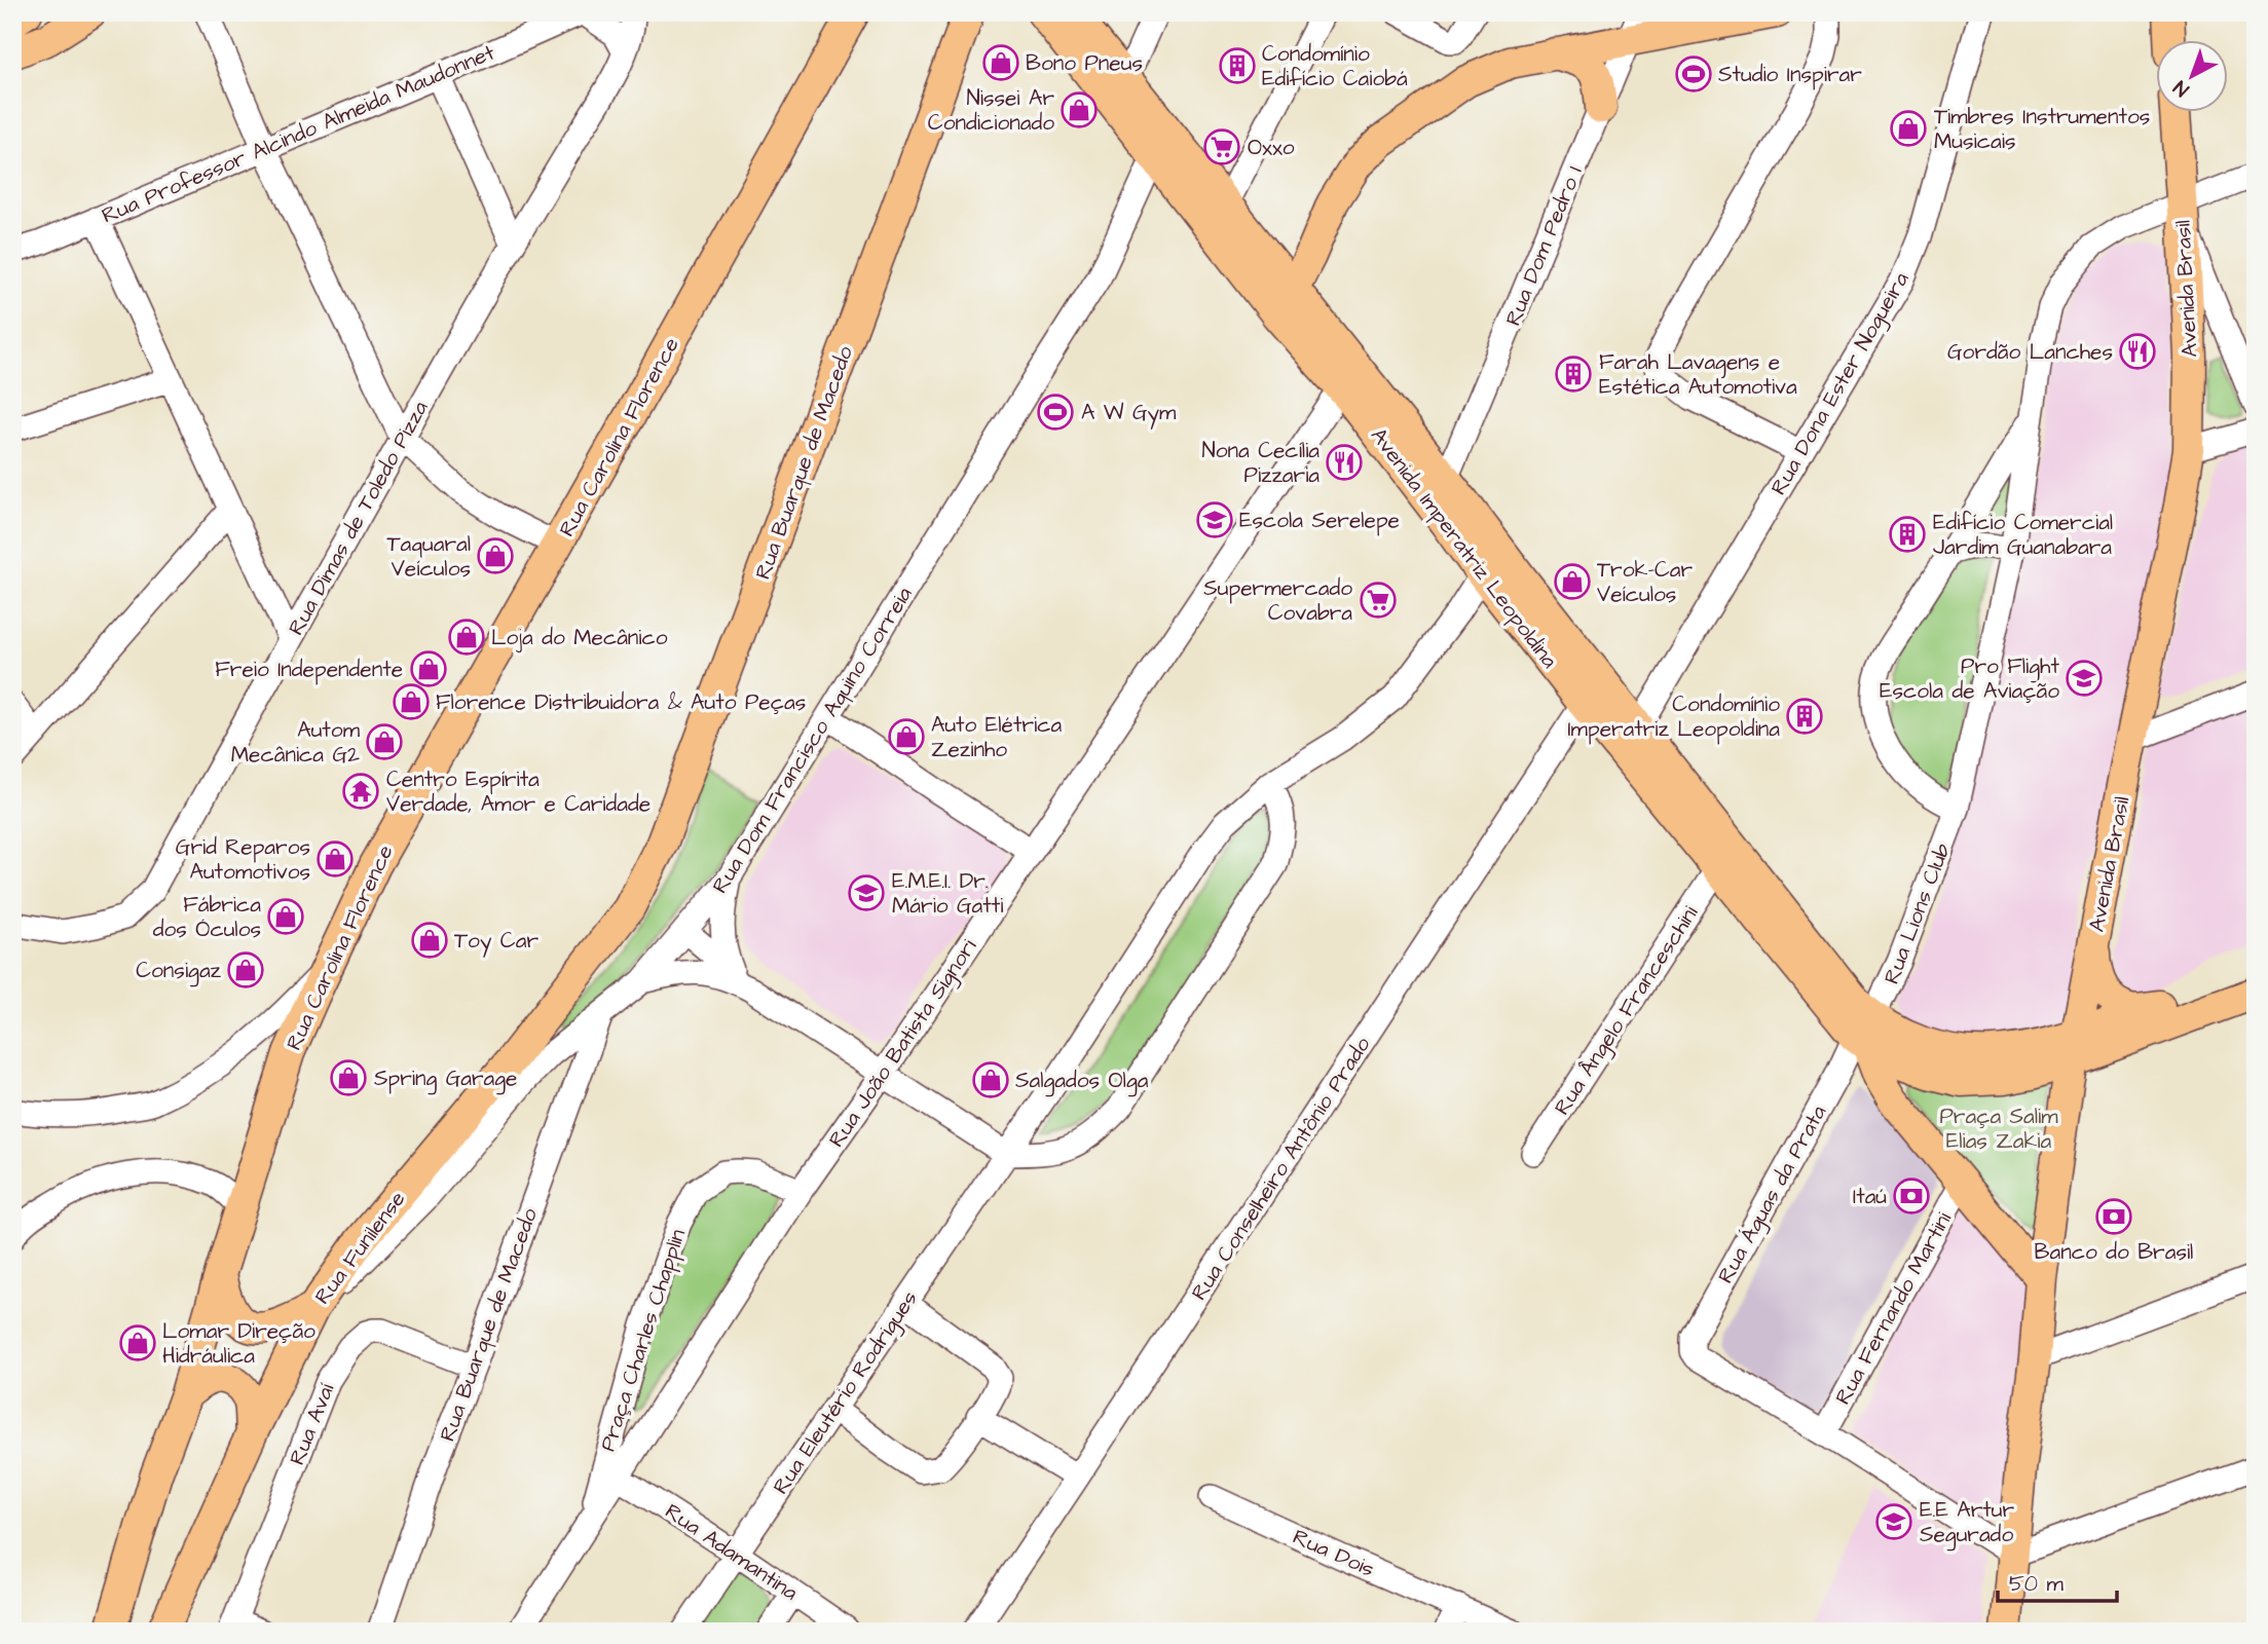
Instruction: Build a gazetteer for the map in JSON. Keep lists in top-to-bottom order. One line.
{"streets":{"main road":["Avenida Brasil","Rua Carolina Florence","Rua Buarque de Macedo","Avenida Imperatriz Leopoldina","Rua Funilense"],"street":["Rua Professor Alcindo Almeida Maudonnet","Rua Dom Pedro I","Rua Dona Ester Nogueira","Rua Dimas de Toledo Pizza","Rua Dom Francisco Aquino Correia","Rua Lions Club","Rua Ângelo Franceschini","Rua João Batista Signori","Rua Conselheiro Antônio Prado","Rua Águas da Prata","Rua Fernando Martini","Praça Charles Chapplin","Rua Eleutério Rodrigues","Rua Avaí","Rua Adamantina","Rua Dois"]},"crossings":[["Rua Professor Alcindo Almeida Maudonnet","Rua Dimas de Toledo Pizza"],["Rua Dom Pedro I","Avenida Imperatriz Leopoldina"],["Avenida Brasil","Avenida Imperatriz Leopoldina"],["Avenida Brasil","Rua Lions Club"],["Rua Dona Ester Nogueira","Avenida Imperatriz Leopoldina"],["Rua Buarque de Macedo","Rua Dom Francisco Aquino Correia"],["Rua Buarque de Macedo","Rua Funilense"],["Rua Buarque de Macedo","Rua Avaí"],["Avenida Imperatriz Leopoldina","Rua Dom Francisco Aquino Correia"],["Avenida Imperatriz Leopoldina","Rua Lions Club"],["Avenida Imperatriz Leopoldina","Rua Ângelo Franceschini"],["Avenida Imperatriz Leopoldina","Rua João Batista Signori"],["Avenida Imperatriz Leopoldina","Rua Conselheiro Antônio Prado"],["Avenida Imperatriz Leopoldina","Rua Águas da Prata"],["Avenida Imperatriz Leopoldina","Rua Eleutério Rodrigues"],["Rua Dom Francisco Aquino Correia","Rua Funilense"],["Rua Lions Club","Rua Águas da Prata"],["Rua João Batista Signori","Praça Charles Chapplin"],["Rua João Batista Signori","Rua Adamantina"],["Rua Águas da Prata","Rua Fernando Martini"],["Praça Charles Chapplin","Rua Adamantina"],["Rua Eleutério Rodrigues","Rua Adamantina"]],"parks":["Praça Salim Elias Zakia"],"places":{"shop":["Bono Pneus","Nissei Ar Condicionado","Timbres Instrumentos Musicais","Taquaral Veículos","Trok-Car Veículos","Loja do Mecânico","Freio Independente","Florence Distribuidora & Auto Peças","Auto Elétrica Zezinho","Autom Mecânica G2","Grid Reparos Automotivos","Fábrica dos Óculos","Toy Car","Consigaz","Spring Garage","Salgados Olga","Lomar Direção Hidráulica"],"building":["Condomínio Edifício Caiobá","Farah Lavagens e Estética Automotiva","Edifício Comercial Jardim Guanabara","Condomínio Imperatriz Leopoldina"],"sports":["Studio Inspirar","A W Gym"],"supermarket":["Oxxo","Supermercado Covabra"],"restaurant":["Gordão Lanches","Nona Cecília Pizzaria"],"school or university":["Escola Serelepe","Pro Flight Escola de Aviação","E.M.E.I. Dr. Mário Gatti","E.E Artur Segurado"],"temple":["Centro Espírita Verdade, Amor e Caridade"],"bank":["Itaú","Banco do Brasil"]},"scale_bar":"50 m","north":"bottom left"}
